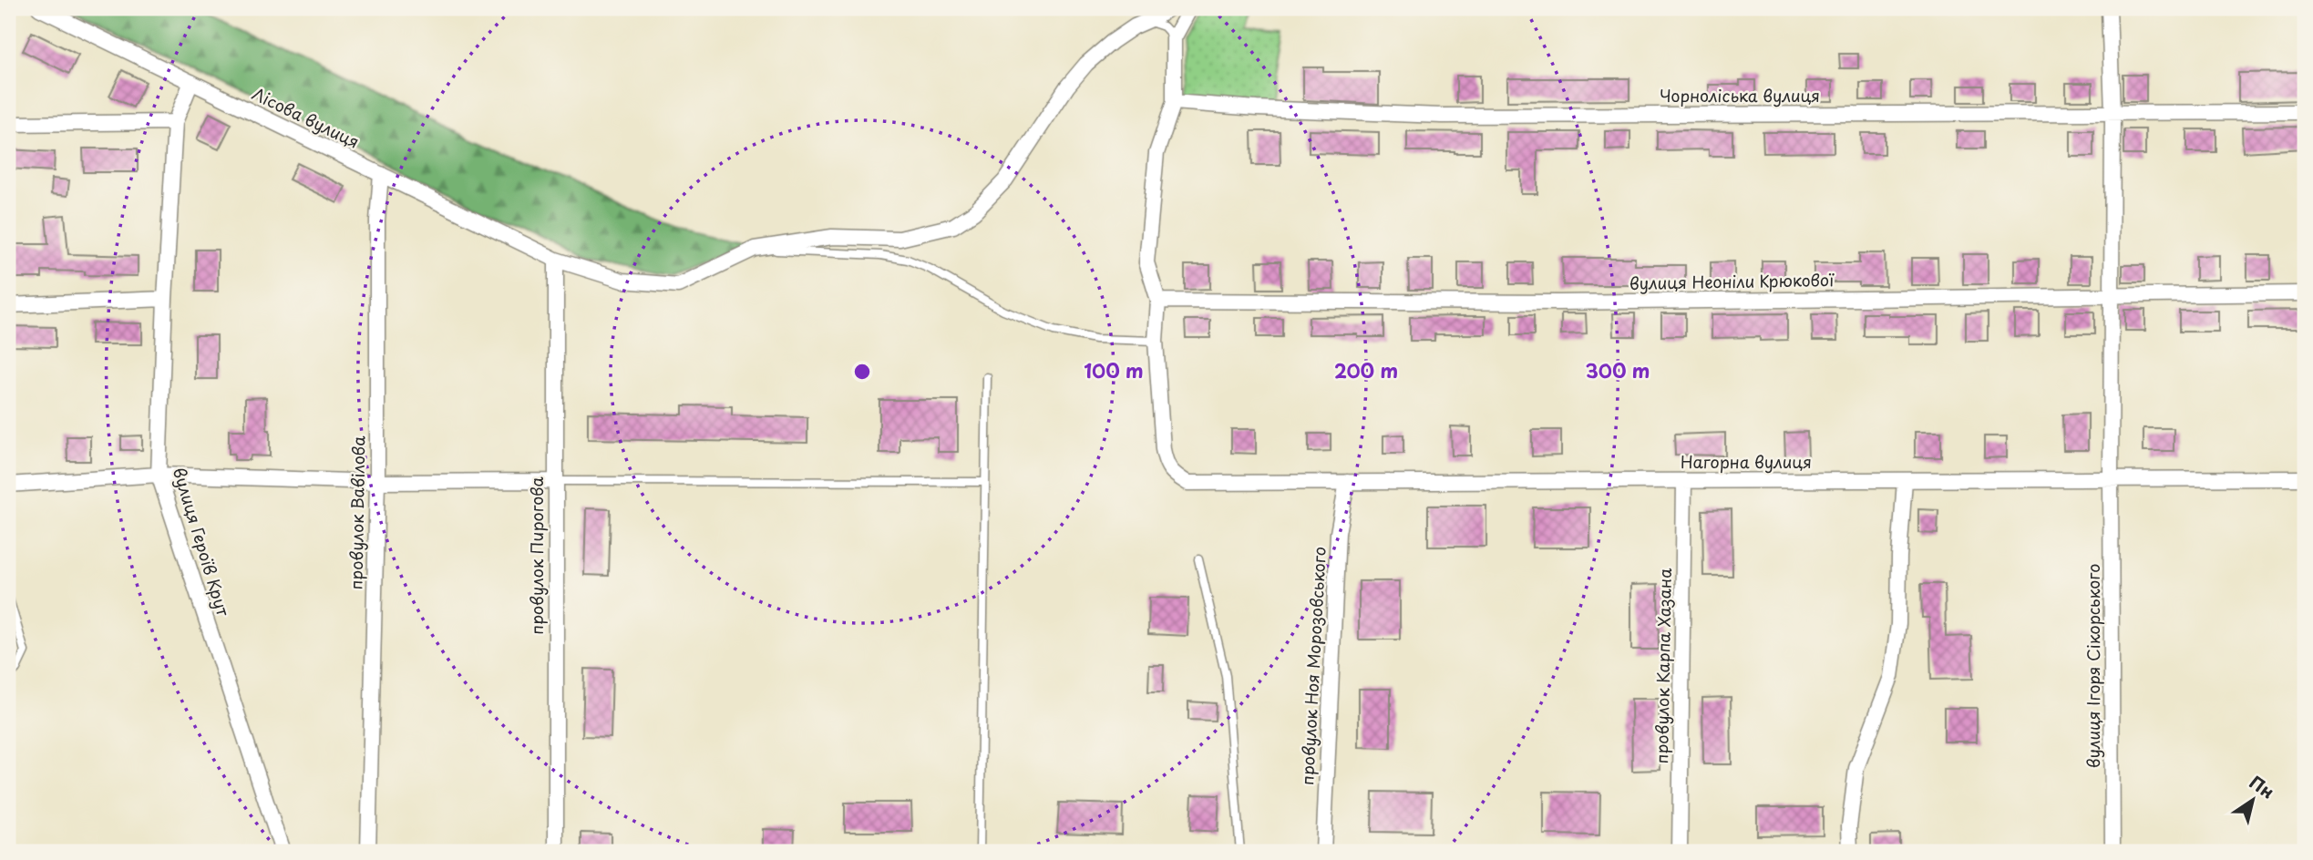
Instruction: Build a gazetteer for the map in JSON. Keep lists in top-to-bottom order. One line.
{"streets":{"street":["Чорноліська вулиця","Лісова вулиця","вулиця Неоніли Крюкової","Нагорна вулиця","провулок Вавілова","вулиця Героїв Крут","провулок Пирогова","провулок Ноя Морозовського","провулок Карпа Хазана","вулиця Ігоря Сікорського"]},"crossings":[["Чорноліська вулиця","вулиця Ігоря Сікорського"],["Лісова вулиця","провулок Вавілова"],["Лісова вулиця","вулиця Героїв Крут"],["Лісова вулиця","провулок Пирогова"],["вулиця Неоніли Крюкової","вулиця Ігоря Сікорського"],["Нагорна вулиця","провулок Ноя Морозовського"],["Нагорна вулиця","провулок Карпа Хазана"],["Нагорна вулиця","вулиця Ігоря Сікорського"]],"north":"top right","rings":["100 m","200 m","300 m"]}
